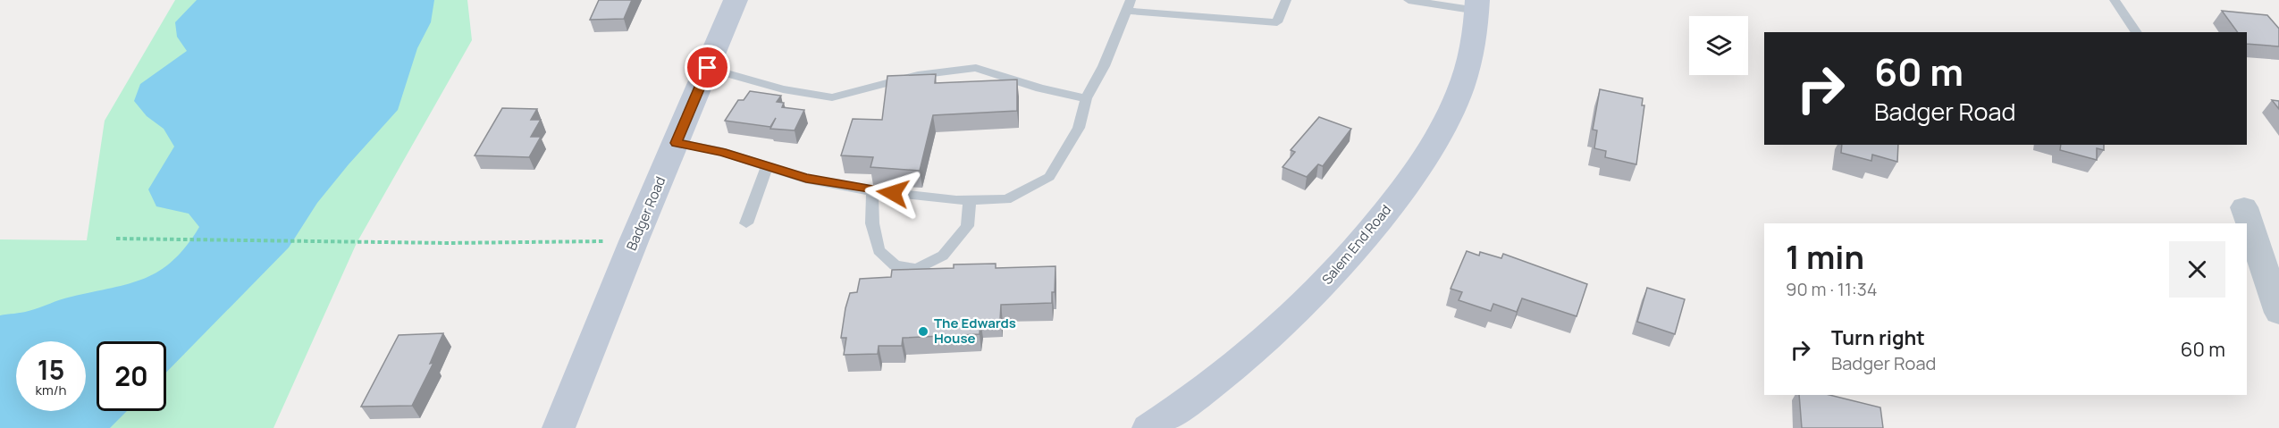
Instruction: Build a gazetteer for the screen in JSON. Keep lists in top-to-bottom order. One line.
{"streets":{"street":["Badger Road","Salem End Road"]},"places":["The Edwards House"],"page":{"turn":["60 m","Badger Road"],"heading":["1 min","90 m · 11:34"],"list":[{"name":"Turn right","note":"Badger Road","value":"60 m"}],"speed":"15 km/h","limit":"20"}}
